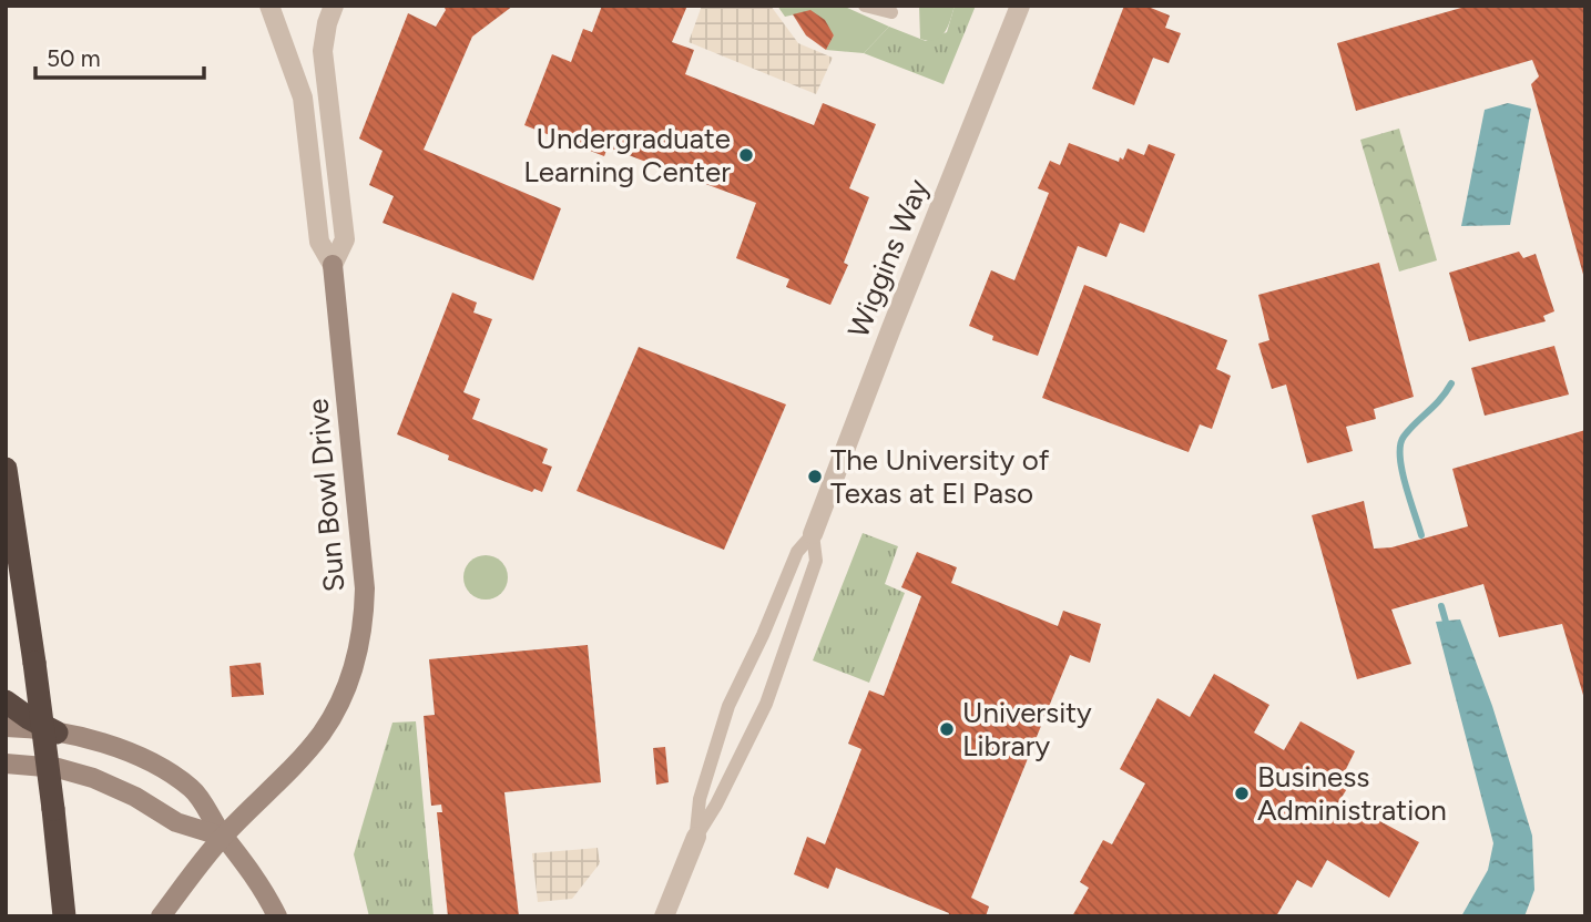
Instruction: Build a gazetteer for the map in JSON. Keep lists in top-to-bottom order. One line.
{"streets":{"street":["Wiggins Way","Sun Bowl Drive"]},"places":["Undergraduate Learning Center","The University of Texas at El Paso","University Library","Business Administration"],"scale_bar":"50 m"}
